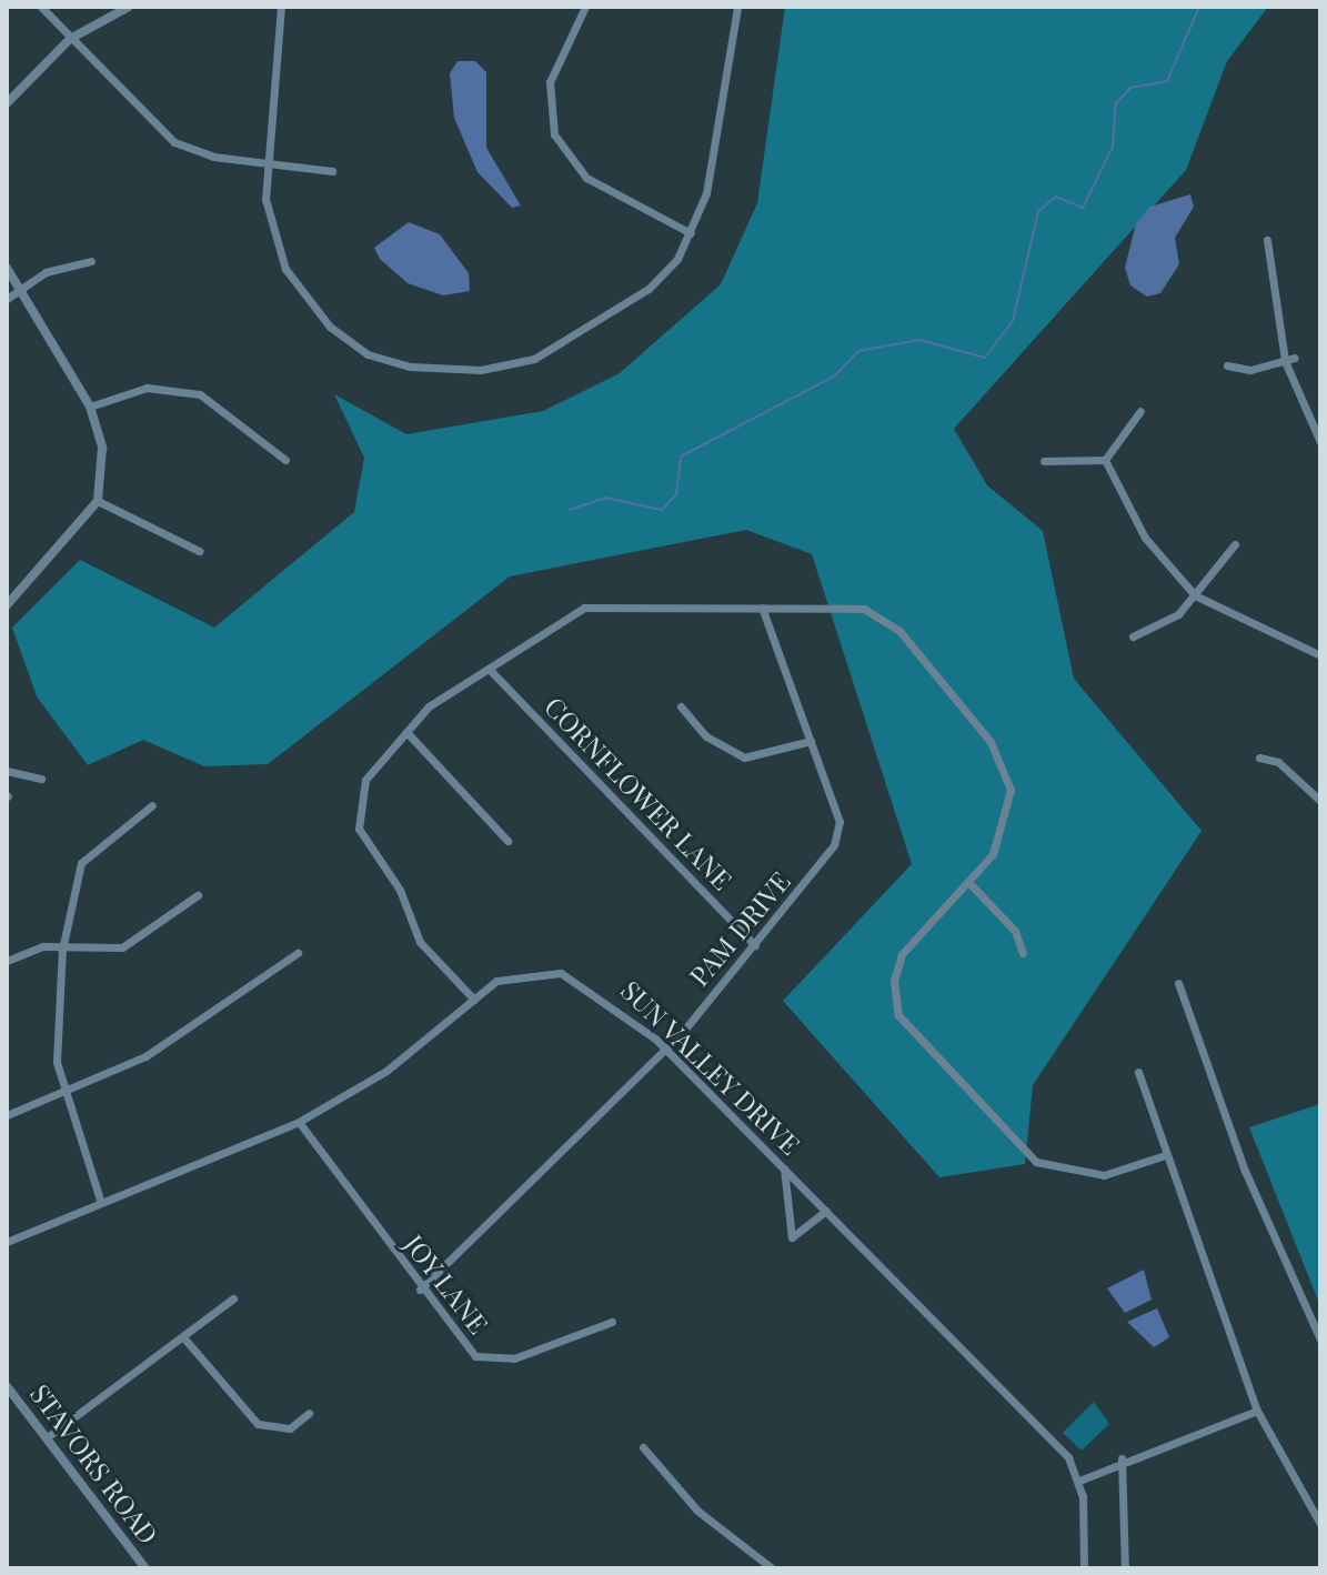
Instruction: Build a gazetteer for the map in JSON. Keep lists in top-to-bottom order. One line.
{"streets":{"street":["CORNFLOWER LANE","PAM DRIVE","SUN VALLEY DRIVE","JOY LANE","STAVORS ROAD"]},"crossings":[["CORNFLOWER LANE","PAM DRIVE"],["PAM DRIVE","SUN VALLEY DRIVE"],["PAM DRIVE","JOY LANE"],["SUN VALLEY DRIVE","JOY LANE"]]}
